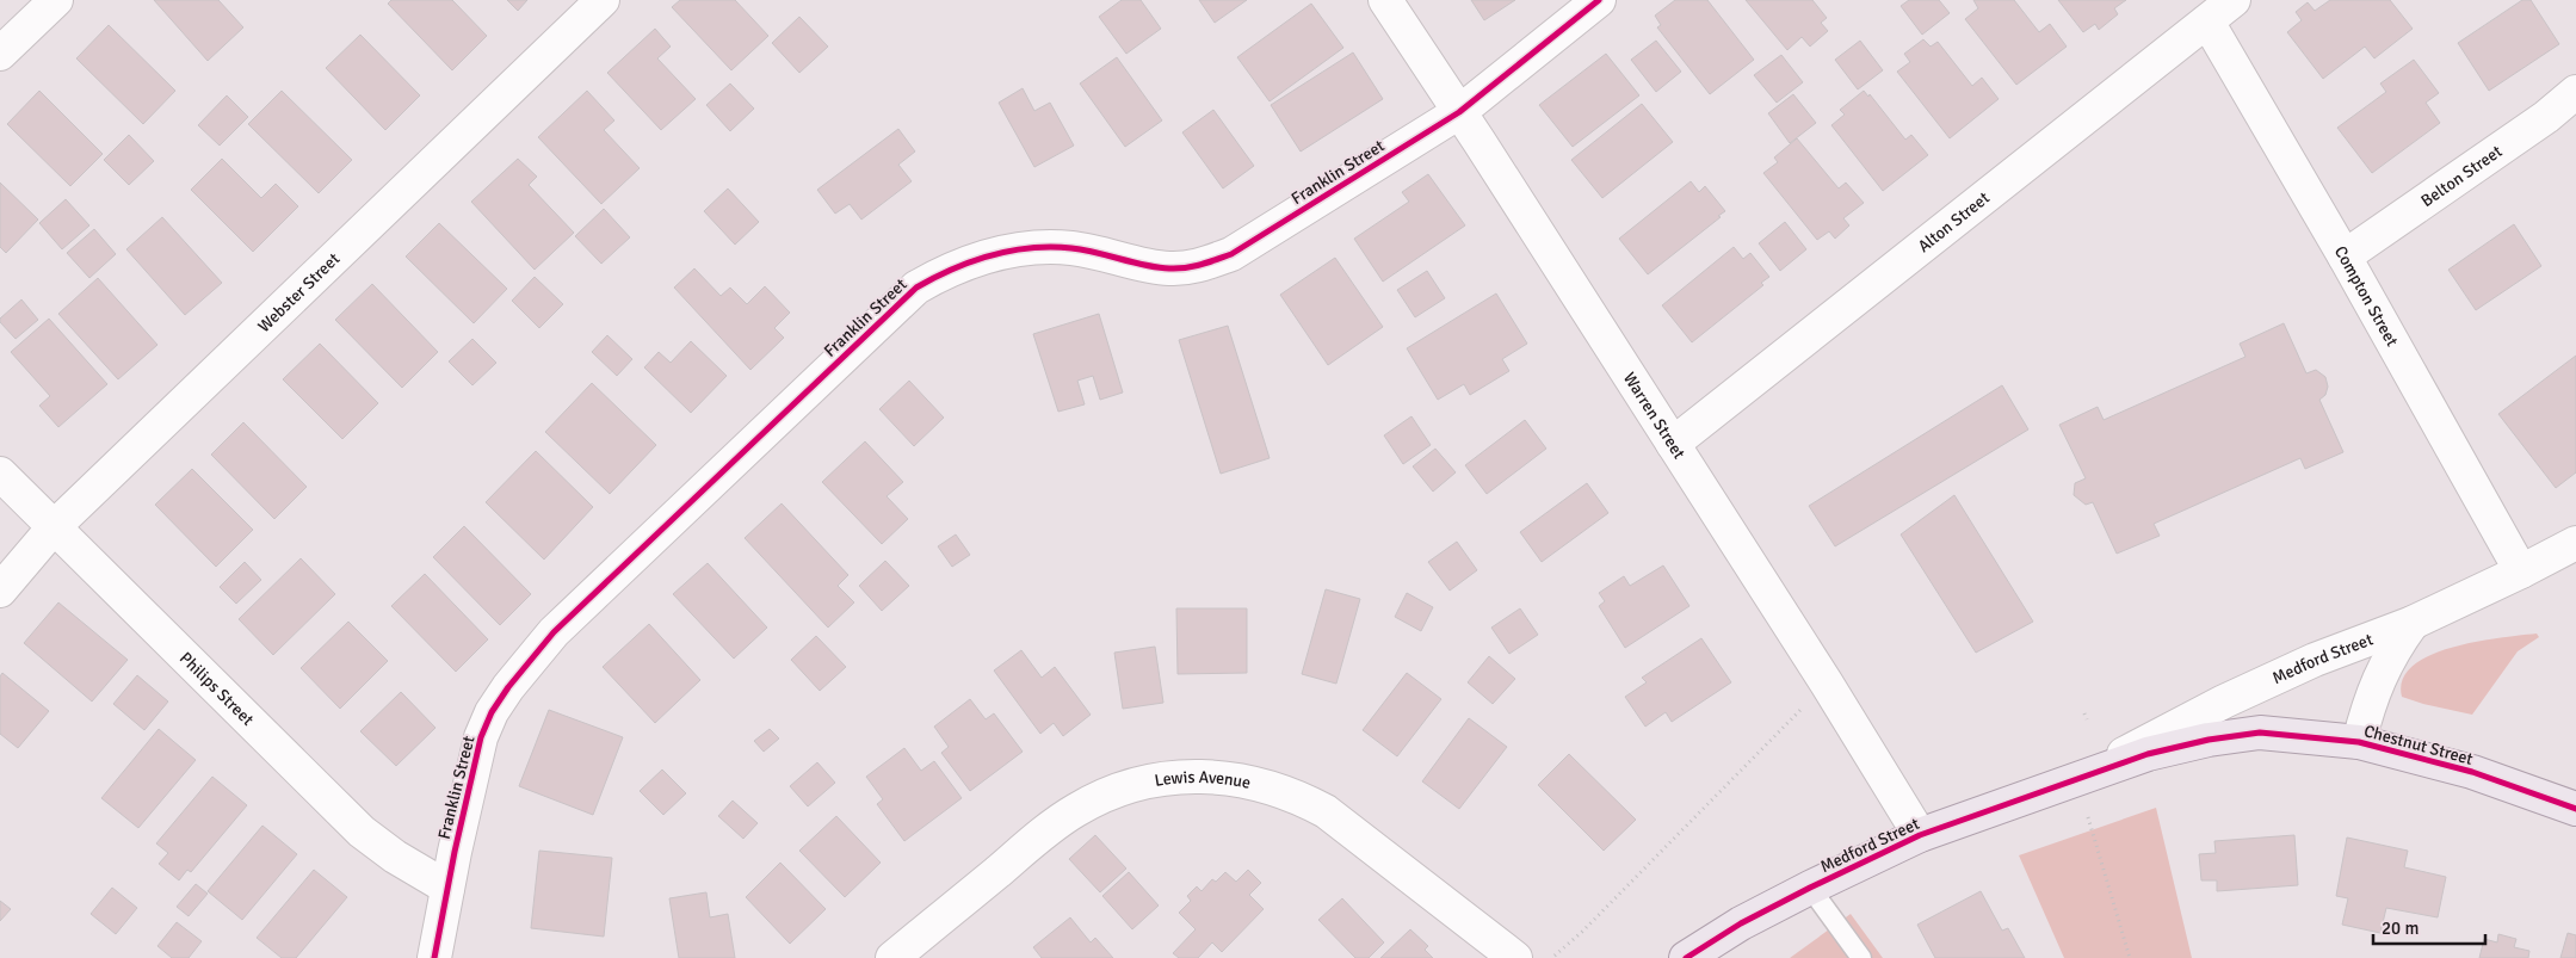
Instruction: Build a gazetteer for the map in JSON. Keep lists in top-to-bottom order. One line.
{"streets":{"main road":["Medford Street","Chestnut Street"],"street":["Franklin Street","Belton Street","Alton Street","Webster Street","Compton Street","Warren Street","Philips Street","Lewis Avenue"]},"crossings":[["Franklin Street","Warren Street"],["Franklin Street","Philips Street"],["Belton Street","Compton Street"],["Alton Street","Compton Street"],["Alton Street","Warren Street"],["Webster Street","Philips Street"],["Compton Street","Medford Street"],["Warren Street","Medford Street"],["Medford Street","Chestnut Street"]],"scale_bar":"20 m"}
